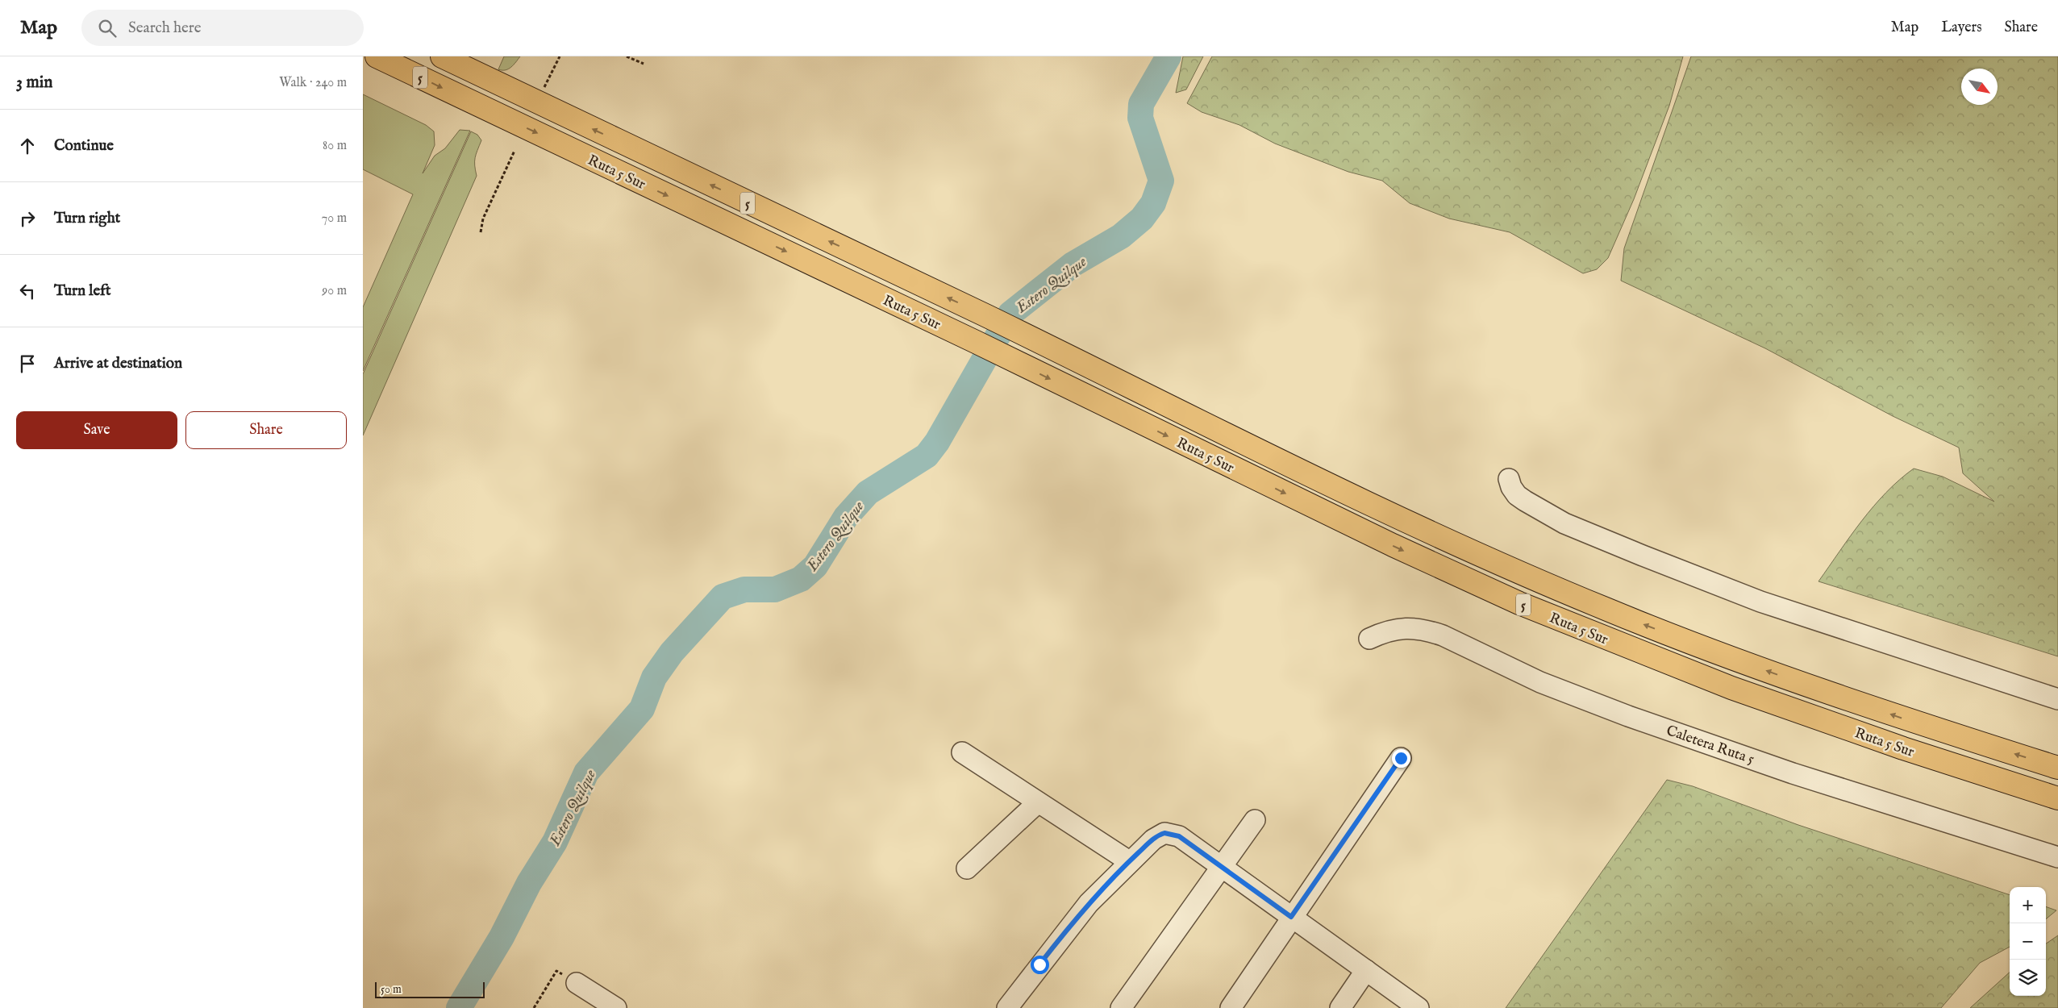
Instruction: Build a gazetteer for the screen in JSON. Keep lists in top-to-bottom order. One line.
{"streets":{"highway":["5","Ruta 5 Sur"],"street":["Caletera Ruta 5"]},"water":["Estero Quilque"],"scale_bar":"50 m","north":"bottom right","page":{"header":"Map","search":"Search here","nav":["Map","Layers","Share"],"heading":["3 min","Walk · 240 m"],"list":[["Continue","80 m"],["Turn right","70 m"],["Turn left","90 m"],"Arrive at destination"],"buttons":["Save","Share"],"map_buttons":["+","−"],"scale":"50 m"}}
